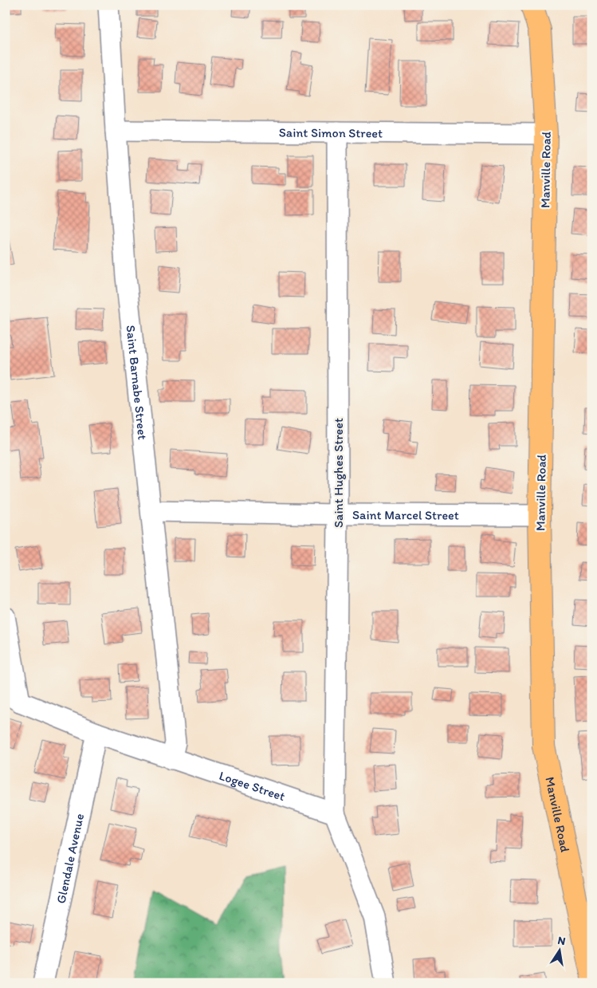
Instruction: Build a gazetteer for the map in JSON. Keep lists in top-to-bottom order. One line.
{"streets":{"main road":["Manville Road"],"street":["Saint Simon Street","Saint Barnabe Street","Saint Hughes Street","Saint Marcel Street","Logee Street","Glendale Avenue"]},"crossings":[["Saint Simon Street","Manville Road"],["Saint Simon Street","Saint Barnabe Street"],["Saint Simon Street","Saint Hughes Street"],["Manville Road","Saint Marcel Street"],["Saint Barnabe Street","Saint Marcel Street"],["Saint Barnabe Street","Logee Street"],["Saint Hughes Street","Saint Marcel Street"],["Saint Hughes Street","Logee Street"],["Logee Street","Glendale Avenue"]],"north":"top"}
